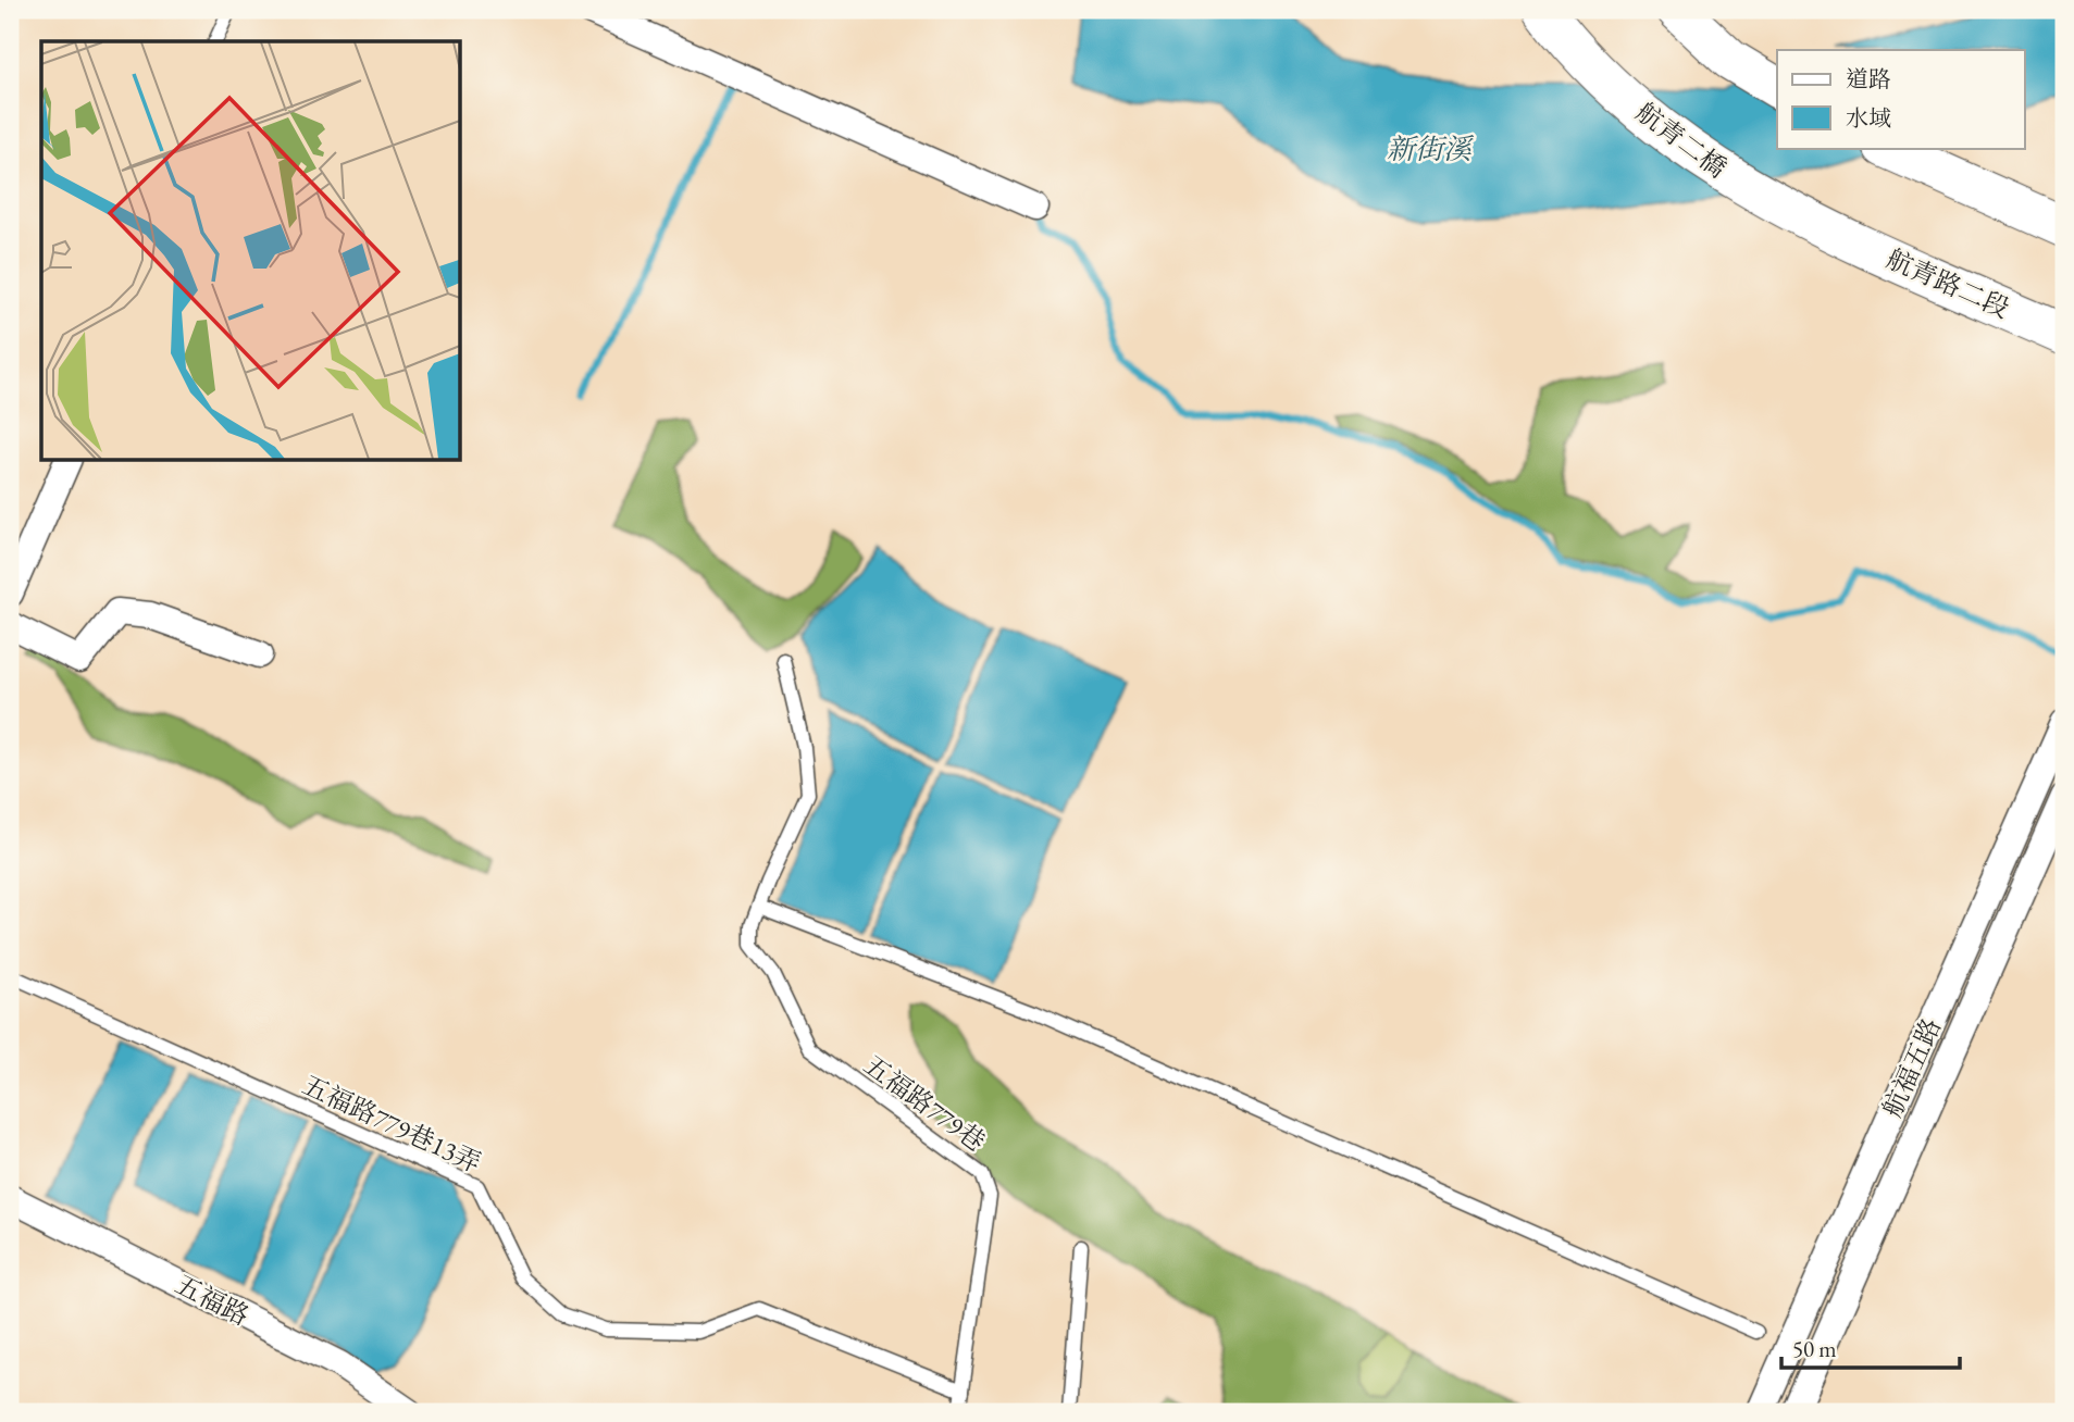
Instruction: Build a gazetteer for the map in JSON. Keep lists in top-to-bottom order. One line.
{"streets":{"street":["航青二橋","航青路二段","航福五路","五福路"],"lane":["五福路779巷","五福路779巷13弄"]},"crossings":[["航青二橋","航青路二段"],["五福路779巷","五福路779巷13弄"]],"water":["新街溪"],"legend":["道路","水域"],"scale_bar":"50 m"}
